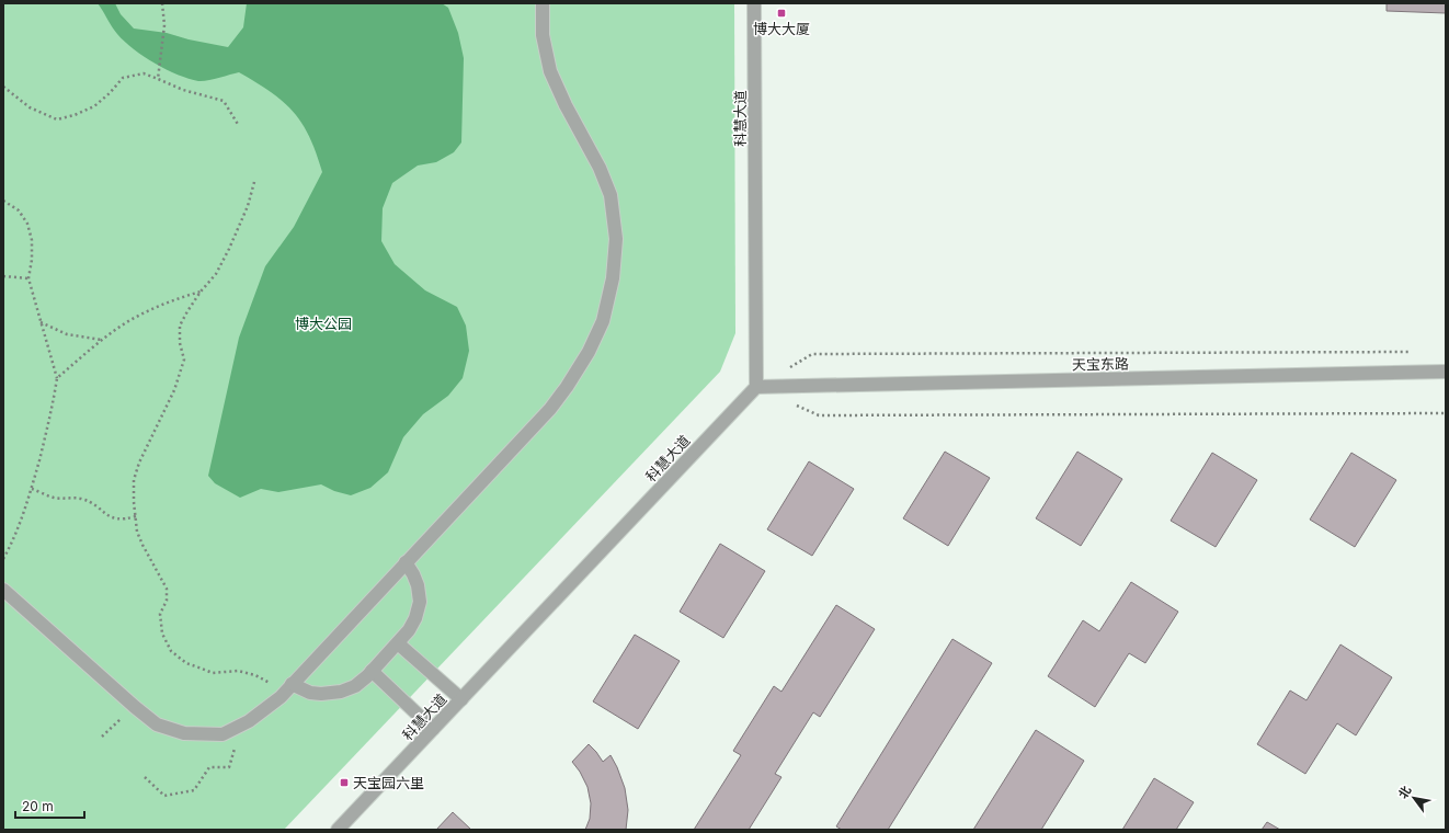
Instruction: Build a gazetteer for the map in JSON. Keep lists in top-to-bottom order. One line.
{"streets":{"street":["科慧大道","天宝东路"]},"crossings":[["科慧大道","天宝东路"]],"parks":["博大公园"],"places":{"transit":["博大大厦","天宝园六里"]},"scale_bar":"20 m","north":"top left"}
